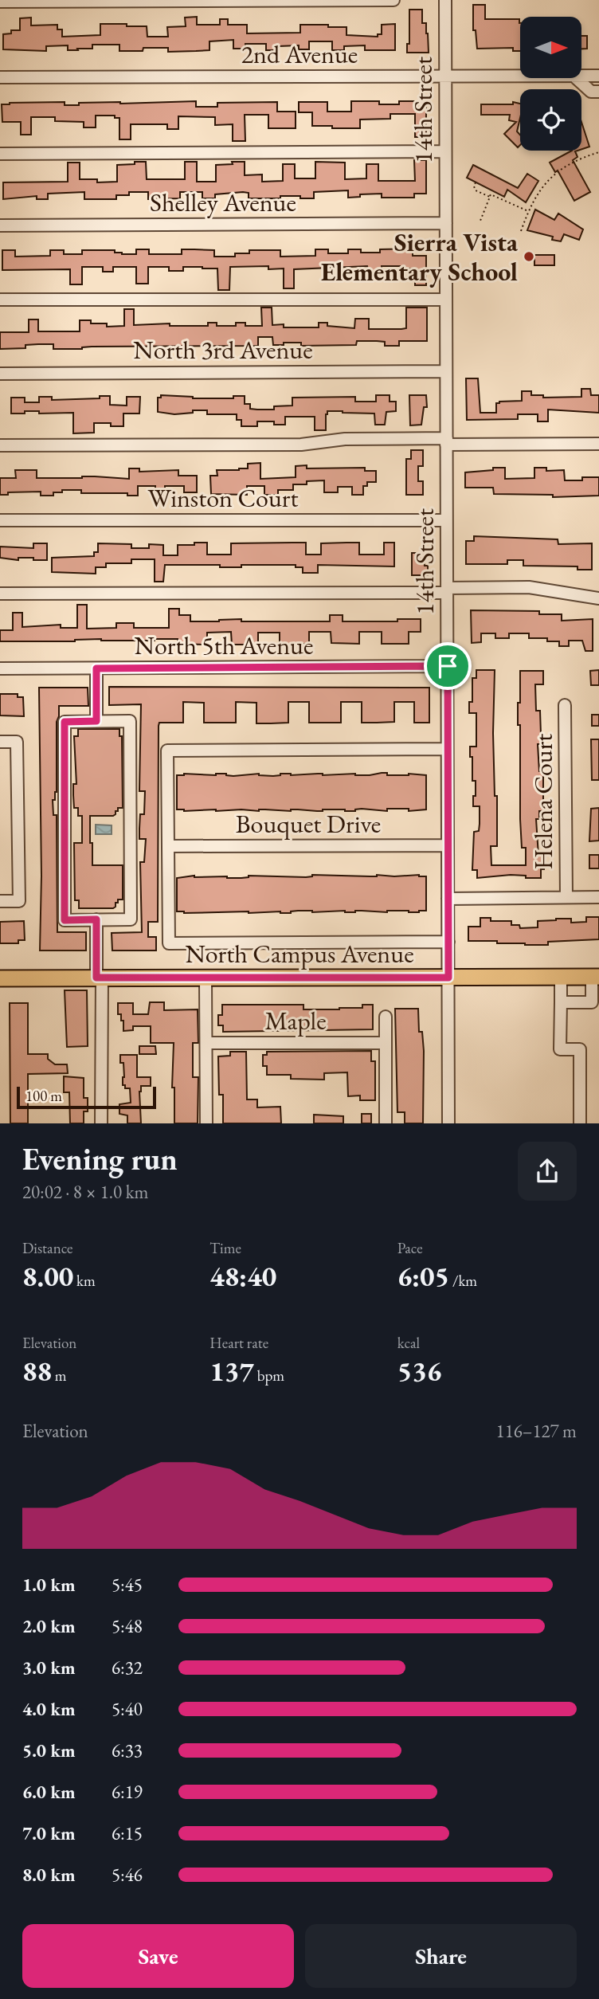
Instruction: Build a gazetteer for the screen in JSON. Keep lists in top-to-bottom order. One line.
{"streets":{"main road":["North Campus Avenue"],"street":["2nd Avenue","14th Street","Shelley Avenue","North 3rd Avenue","Winston Court","North 5th Avenue","Helena Court","Bouquet Drive","Maple"]},"crossings":[["2nd Avenue","14th Street"],["14th Street","Shelley Avenue"],["14th Street","North 3rd Avenue"],["14th Street","Winston Court"],["14th Street","North 5th Avenue"],["14th Street","Bouquet Drive"],["14th Street","North Campus Avenue"]],"places":["Sierra Vista Elementary School"],"scale_bar":"100 m","north":"right","page":{"scale":"100 m","heading":["Evening run","20:02 · 8 × 1.0 km"],"stats":[["Distance","8.00 km"],["Time","48:40"],["Pace","6:05 /km"],["Elevation","88 m"],["Heart rate","137 bpm"],["kcal","536"]],"chart":["Elevation","116–127 m"],"list":[{"name":"1.0 km","note":"5:45"},{"name":"2.0 km","note":"5:48"},{"name":"3.0 km","note":"6:32"},{"name":"4.0 km","note":"5:40"},{"name":"5.0 km","note":"6:33"},{"name":"6.0 km","note":"6:19"},{"name":"7.0 km","note":"6:15"},{"name":"8.0 km","note":"5:46"}],"buttons":["Save","Share"]}}
